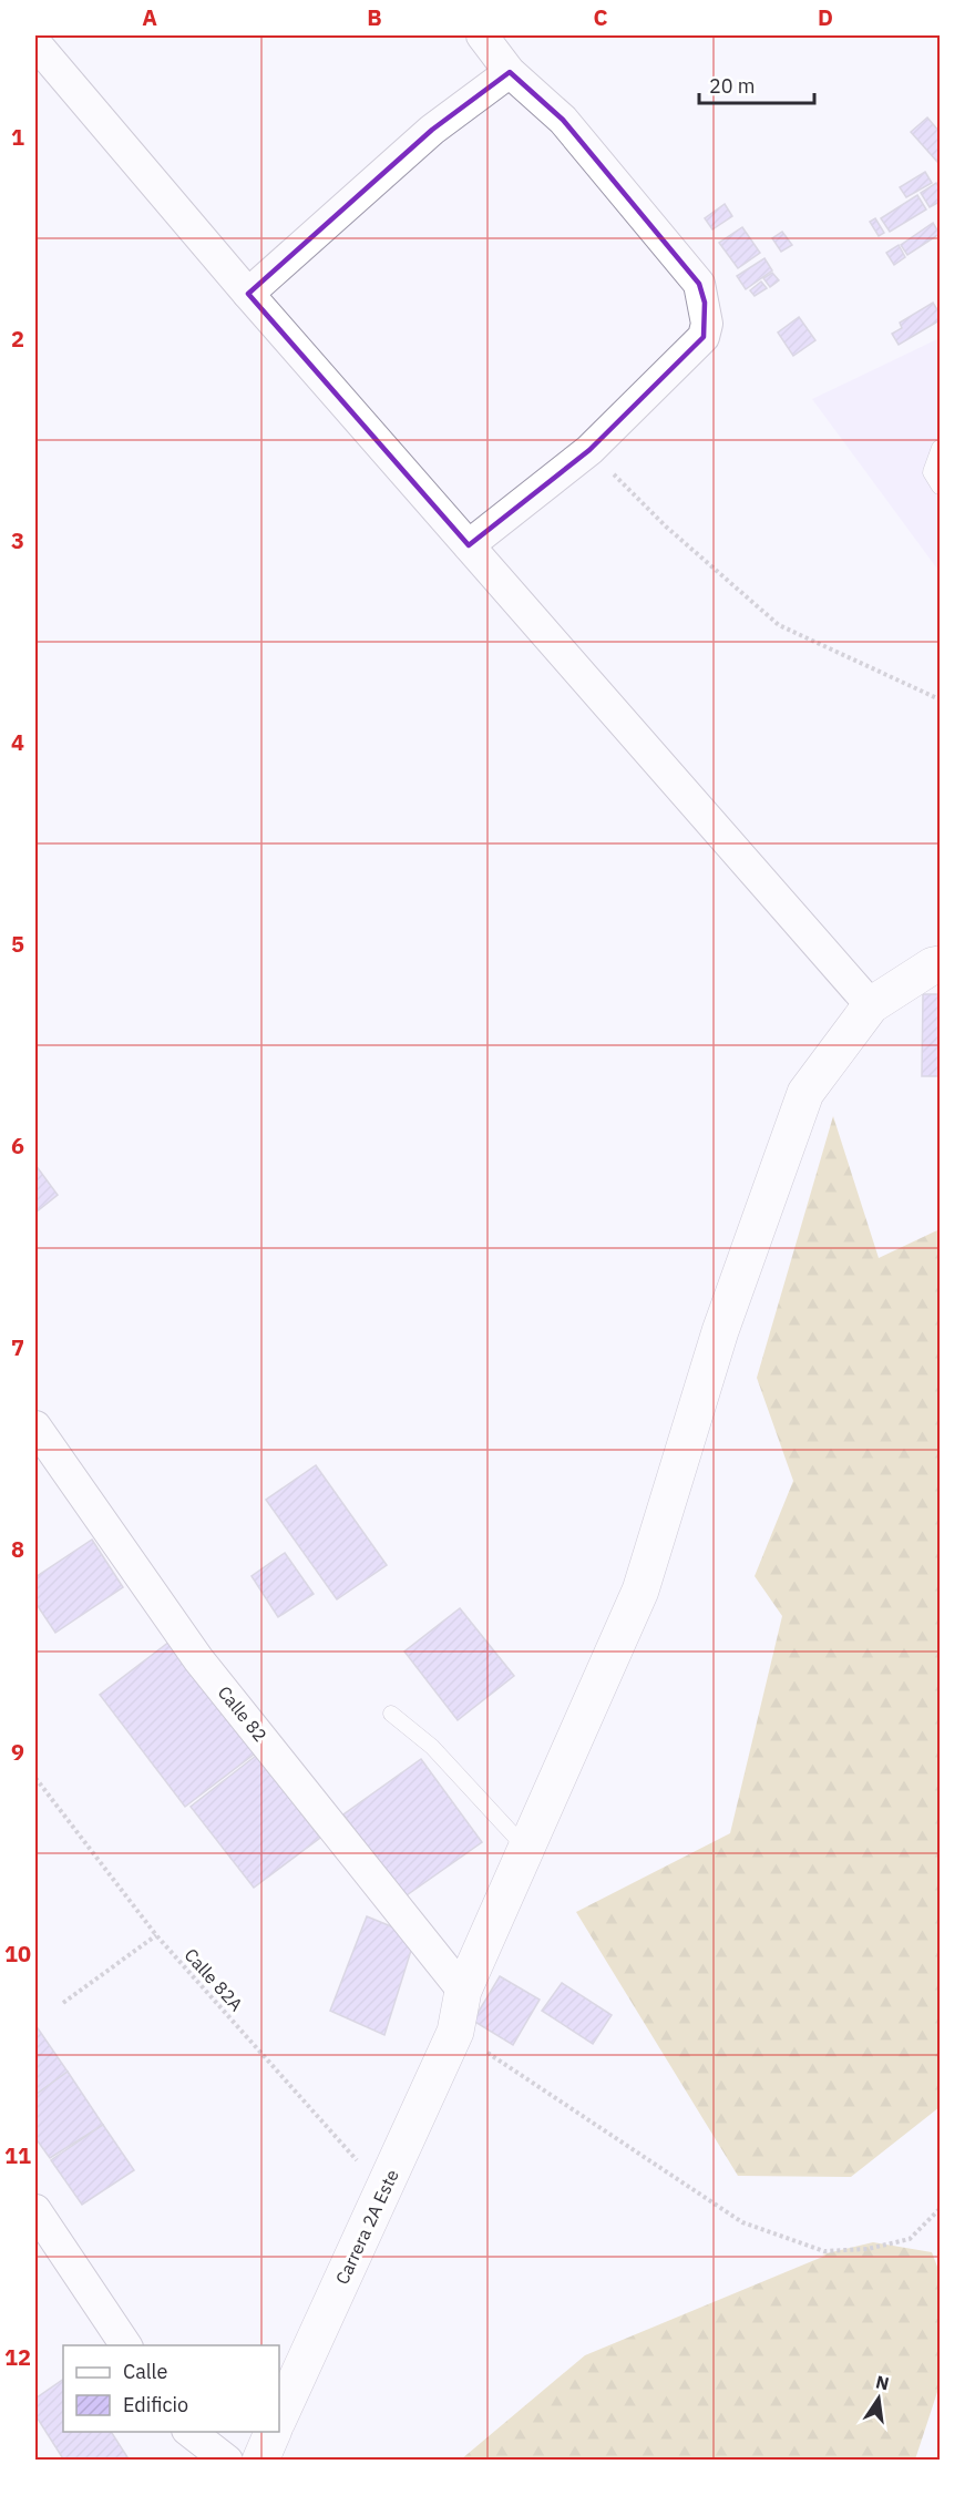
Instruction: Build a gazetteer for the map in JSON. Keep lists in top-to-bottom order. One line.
{"streets":{"street":["Calle 82","Carrera 2A Este"],"path":["Calle 82A"]},"crossings":[["Calle 82","Carrera 2A Este"],["Calle 82A","Carrera 2A Este"]],"legend":["Calle","Edificio"],"scale_bar":"20 m","north":"top","grid":{"columns":["A","B","C","D"],"rows":["1","2","3","4","5","6","7","8","9","10","11","12"]}}
